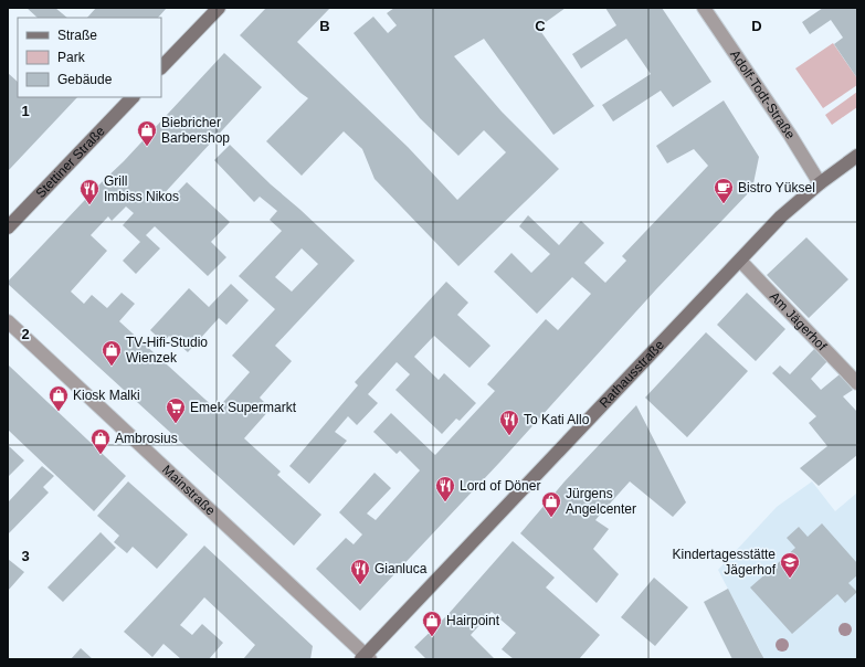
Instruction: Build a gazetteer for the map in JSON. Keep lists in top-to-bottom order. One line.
{"streets":{"street":["Adolf-Todt-Straße","Stettiner Straße","Am Jägerhof","Rathausstraße","Mainstraße"]},"crossings":[["Adolf-Todt-Straße","Rathausstraße"],["Am Jägerhof","Rathausstraße"],["Rathausstraße","Mainstraße"]],"places":{"shop":["Biebricher Barbershop","TV-Hifi-Studio Wienzek","Kiosk Malki","Ambrosius","Jürgens Angelcenter","Hairpoint"],"cafe":["Bistro Yüksel"],"restaurant":["Grill Imbiss Nikos","To Kati Allo","Lord of Döner","Gianluca"],"supermarket":["Emek Supermarkt"],"school or university":["Kindertagesstätte Jägerhof"]},"legend":["Straße","Park","Gebäude"],"grid":{"columns":["B","C","D"],"rows":["1","2","3"]}}
